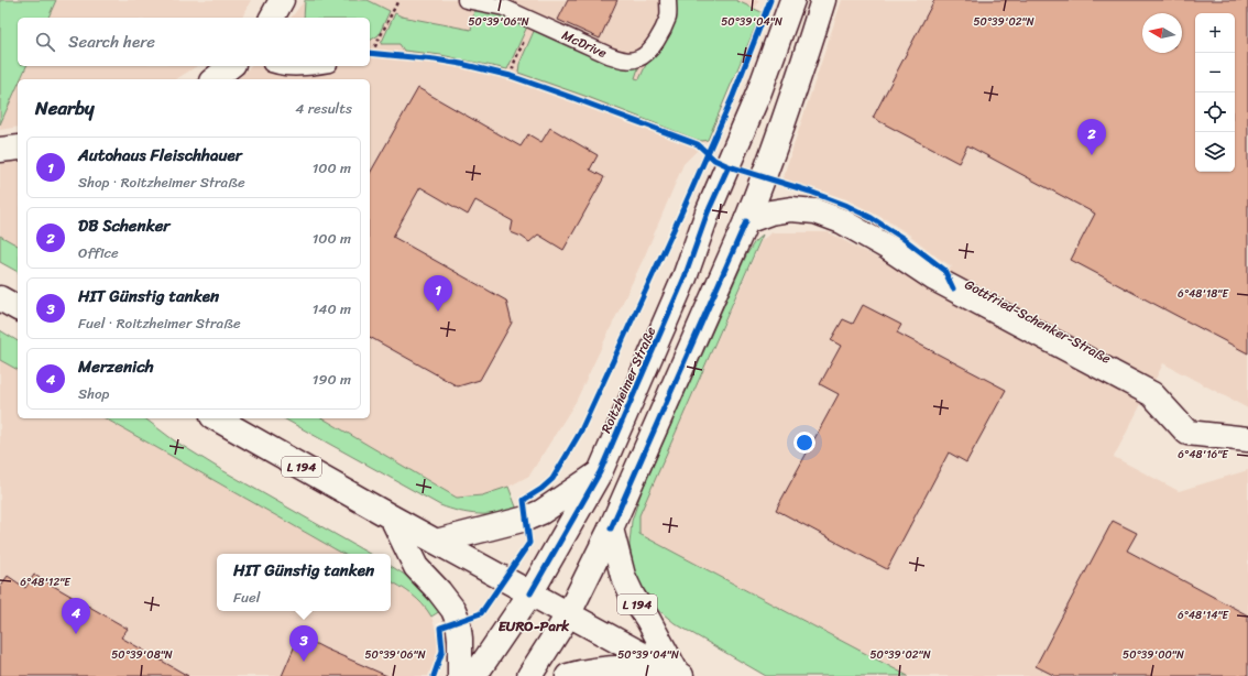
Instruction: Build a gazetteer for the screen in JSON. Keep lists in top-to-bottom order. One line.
{"streets":{"street":["Gottfried-Schenker-Straße","Roitzheimer Straße","L 194"],"lane":["McDrive"]},"crossings":[["Roitzheimer Straße","L 194"]],"districts":["EURO-Park"],"north":"left","page":{"map_buttons":["+","−"],"search":"Search here","heading":["Nearby","4 results"],"pins":["2","1","4","3"],"list":[{"mark":"1","name":"Autohaus Fleischhauer","note":"Shop · Roitzheimer Straße","value":"100 m"},{"mark":"2","name":"DB Schenker","note":"Office","value":"100 m"},{"mark":"3","name":"HIT Günstig tanken","note":"Fuel · Roitzheimer Straße","value":"140 m"},{"mark":"4","name":"Merzenich","note":"Shop","value":"190 m"}],"popup":["HIT Günstig tanken","Fuel"]},"coordinates":["50°39'06\"N","50°39'04\"N","50°39'02\"N","6°48'18\"E","6°48'16\"E","6°48'12\"E","6°48'14\"E","50°39'08\"N","50°39'00\"N"]}
